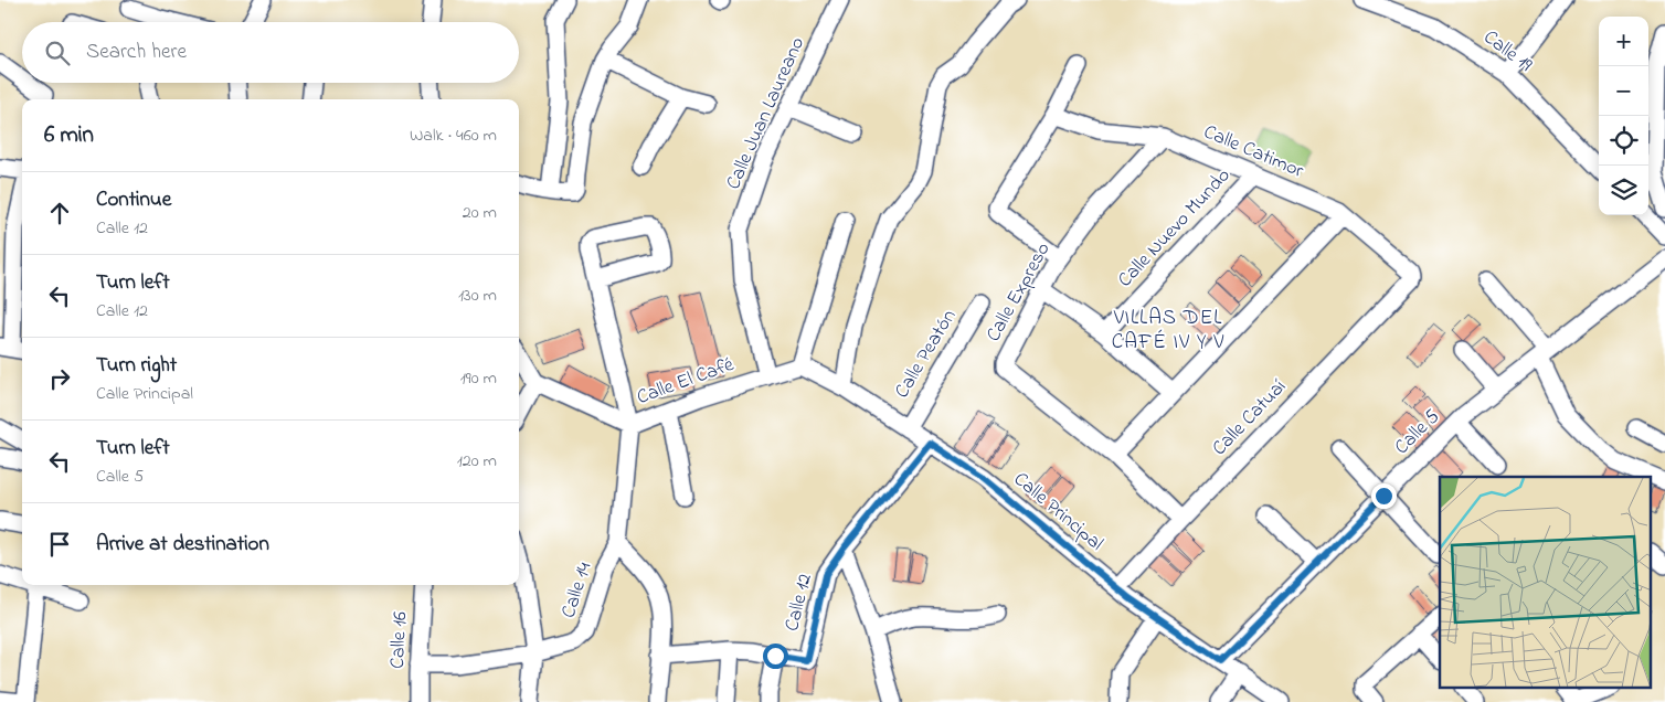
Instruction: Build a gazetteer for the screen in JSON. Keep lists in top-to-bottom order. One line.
{"streets":{"street":["Calle 19","Calle Juan Laureano","Calle Catimor","Calle Nuevo Mundo","Calle Expreso","Calle Peatón","Calle El Café","Calle Catuaí","Calle 5","Calle Principal","Calle 14","Calle 12","Calle 16"]},"crossings":[["Calle Juan Laureano","Calle El Café"],["Calle Catimor","Calle Nuevo Mundo"],["Calle Catimor","Calle Expreso"],["Calle Catimor","Calle Catuaí"],["Calle Expreso","Calle Catuaí"],["Calle Peatón","Calle Principal"],["Calle El Café","Calle Principal"],["Calle El Café","Calle 14"],["Calle Catuaí","Calle Principal"],["Calle 5","Calle Principal"],["Calle Principal","Calle 12"],["Calle 14","Calle 16"]],"districts":["VILLAS DEL CAFÉ IV Y V"],"page":{"map_buttons":["+","−"],"search":"Search here","heading":["6 min","Walk · 460 m"],"list":[["Continue","Calle 12","20 m"],["Turn left","Calle 12","130 m"],["Turn right","Calle Principal","190 m"],["Turn left","Calle 5","120 m"],"Arrive at destination"]}}
